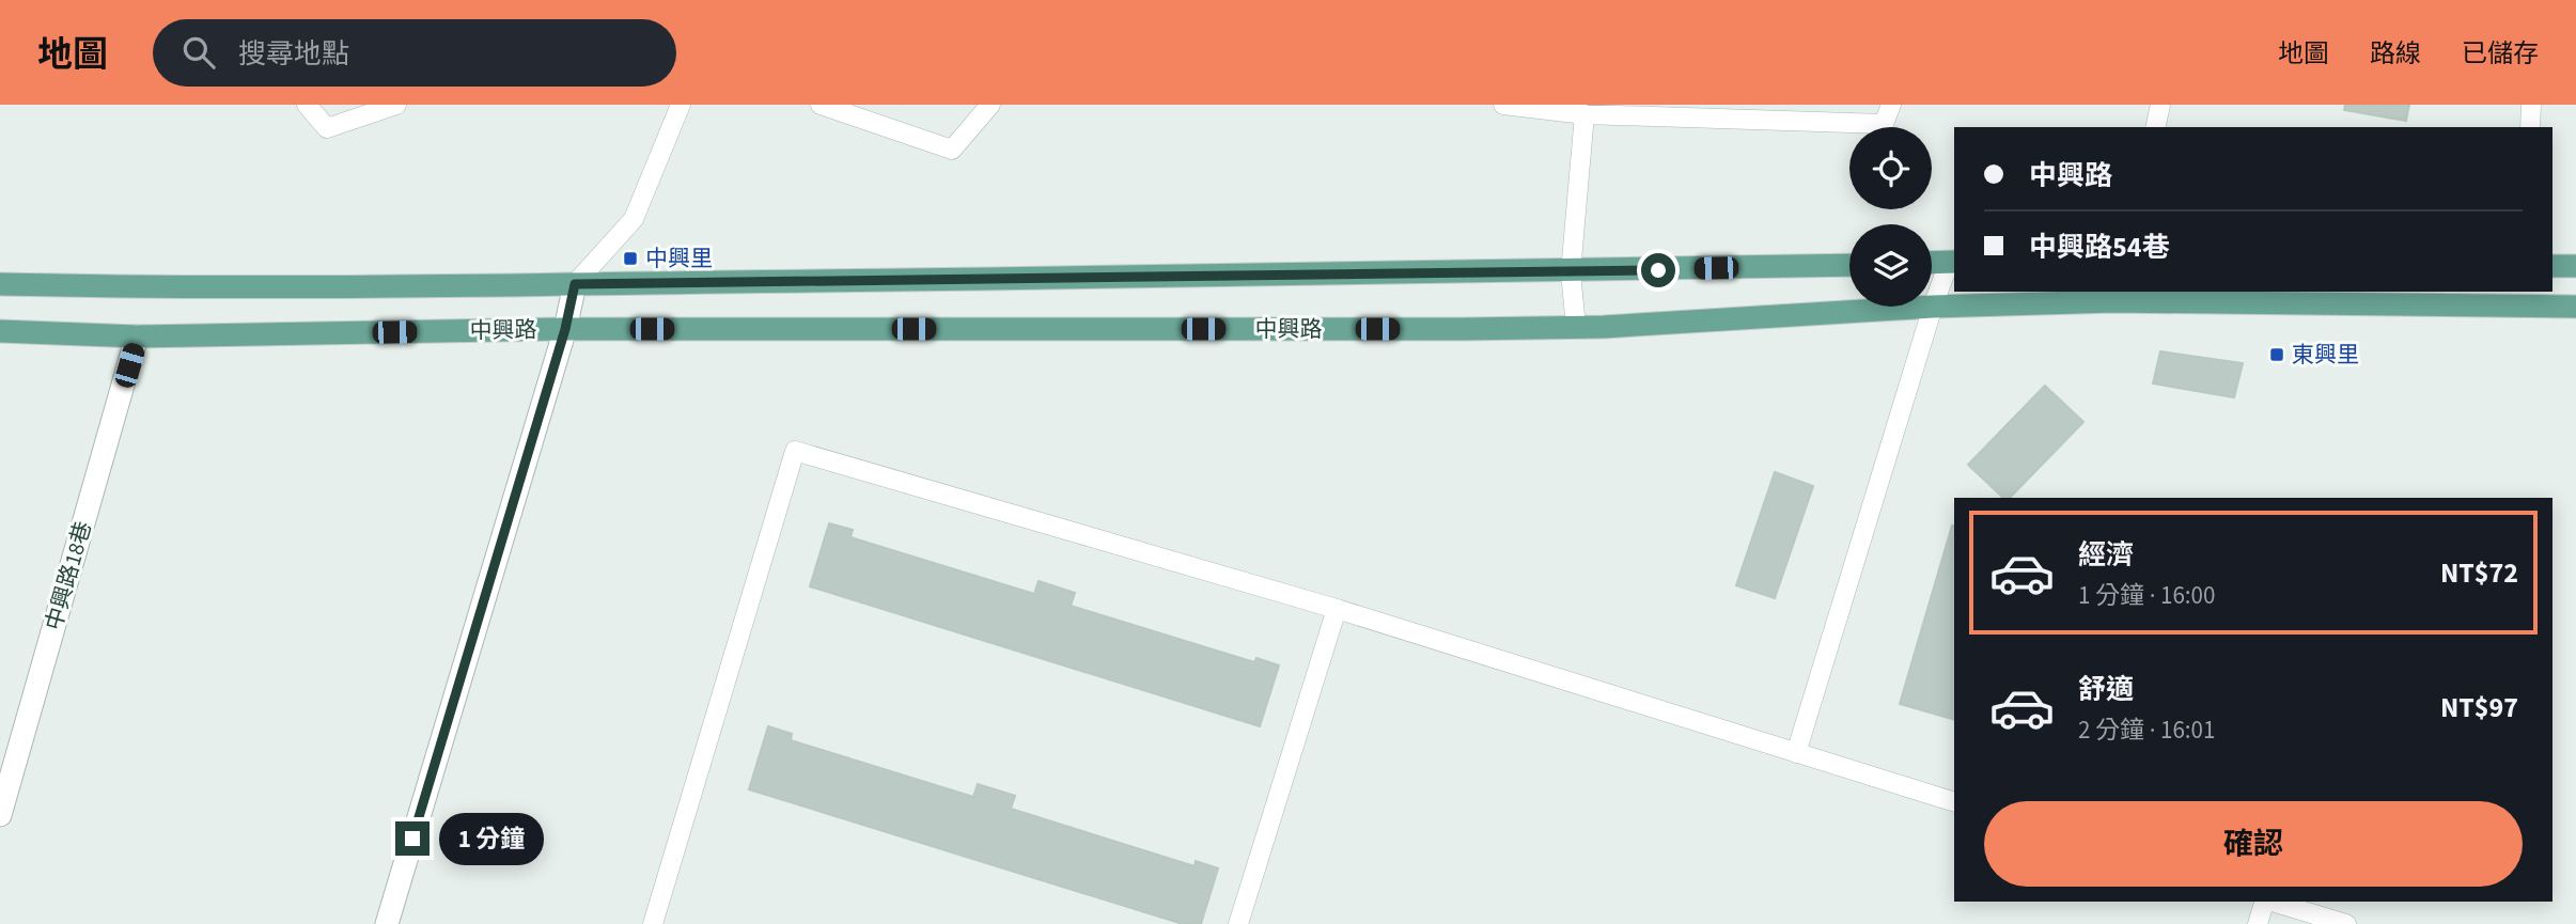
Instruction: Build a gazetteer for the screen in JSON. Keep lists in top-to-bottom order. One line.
{"streets":{"main road":["中興路"],"street":["中興路18巷"]},"crossings":[["中興路","中興路18巷"]],"places":{"transit":["中興里","東興里"]},"page":{"header":"地圖","search":"搜尋地點","nav":["地圖","路線","已儲存"],"banner":["中興路","中興路54巷"],"list":[{"name":"經濟","note":"1 分鐘 · 16:00","value":"NT$72"},{"name":"舒適","note":"2 分鐘 · 16:01","value":"NT$97"}],"buttons":"確認","bubble":"1 分鐘"}}
